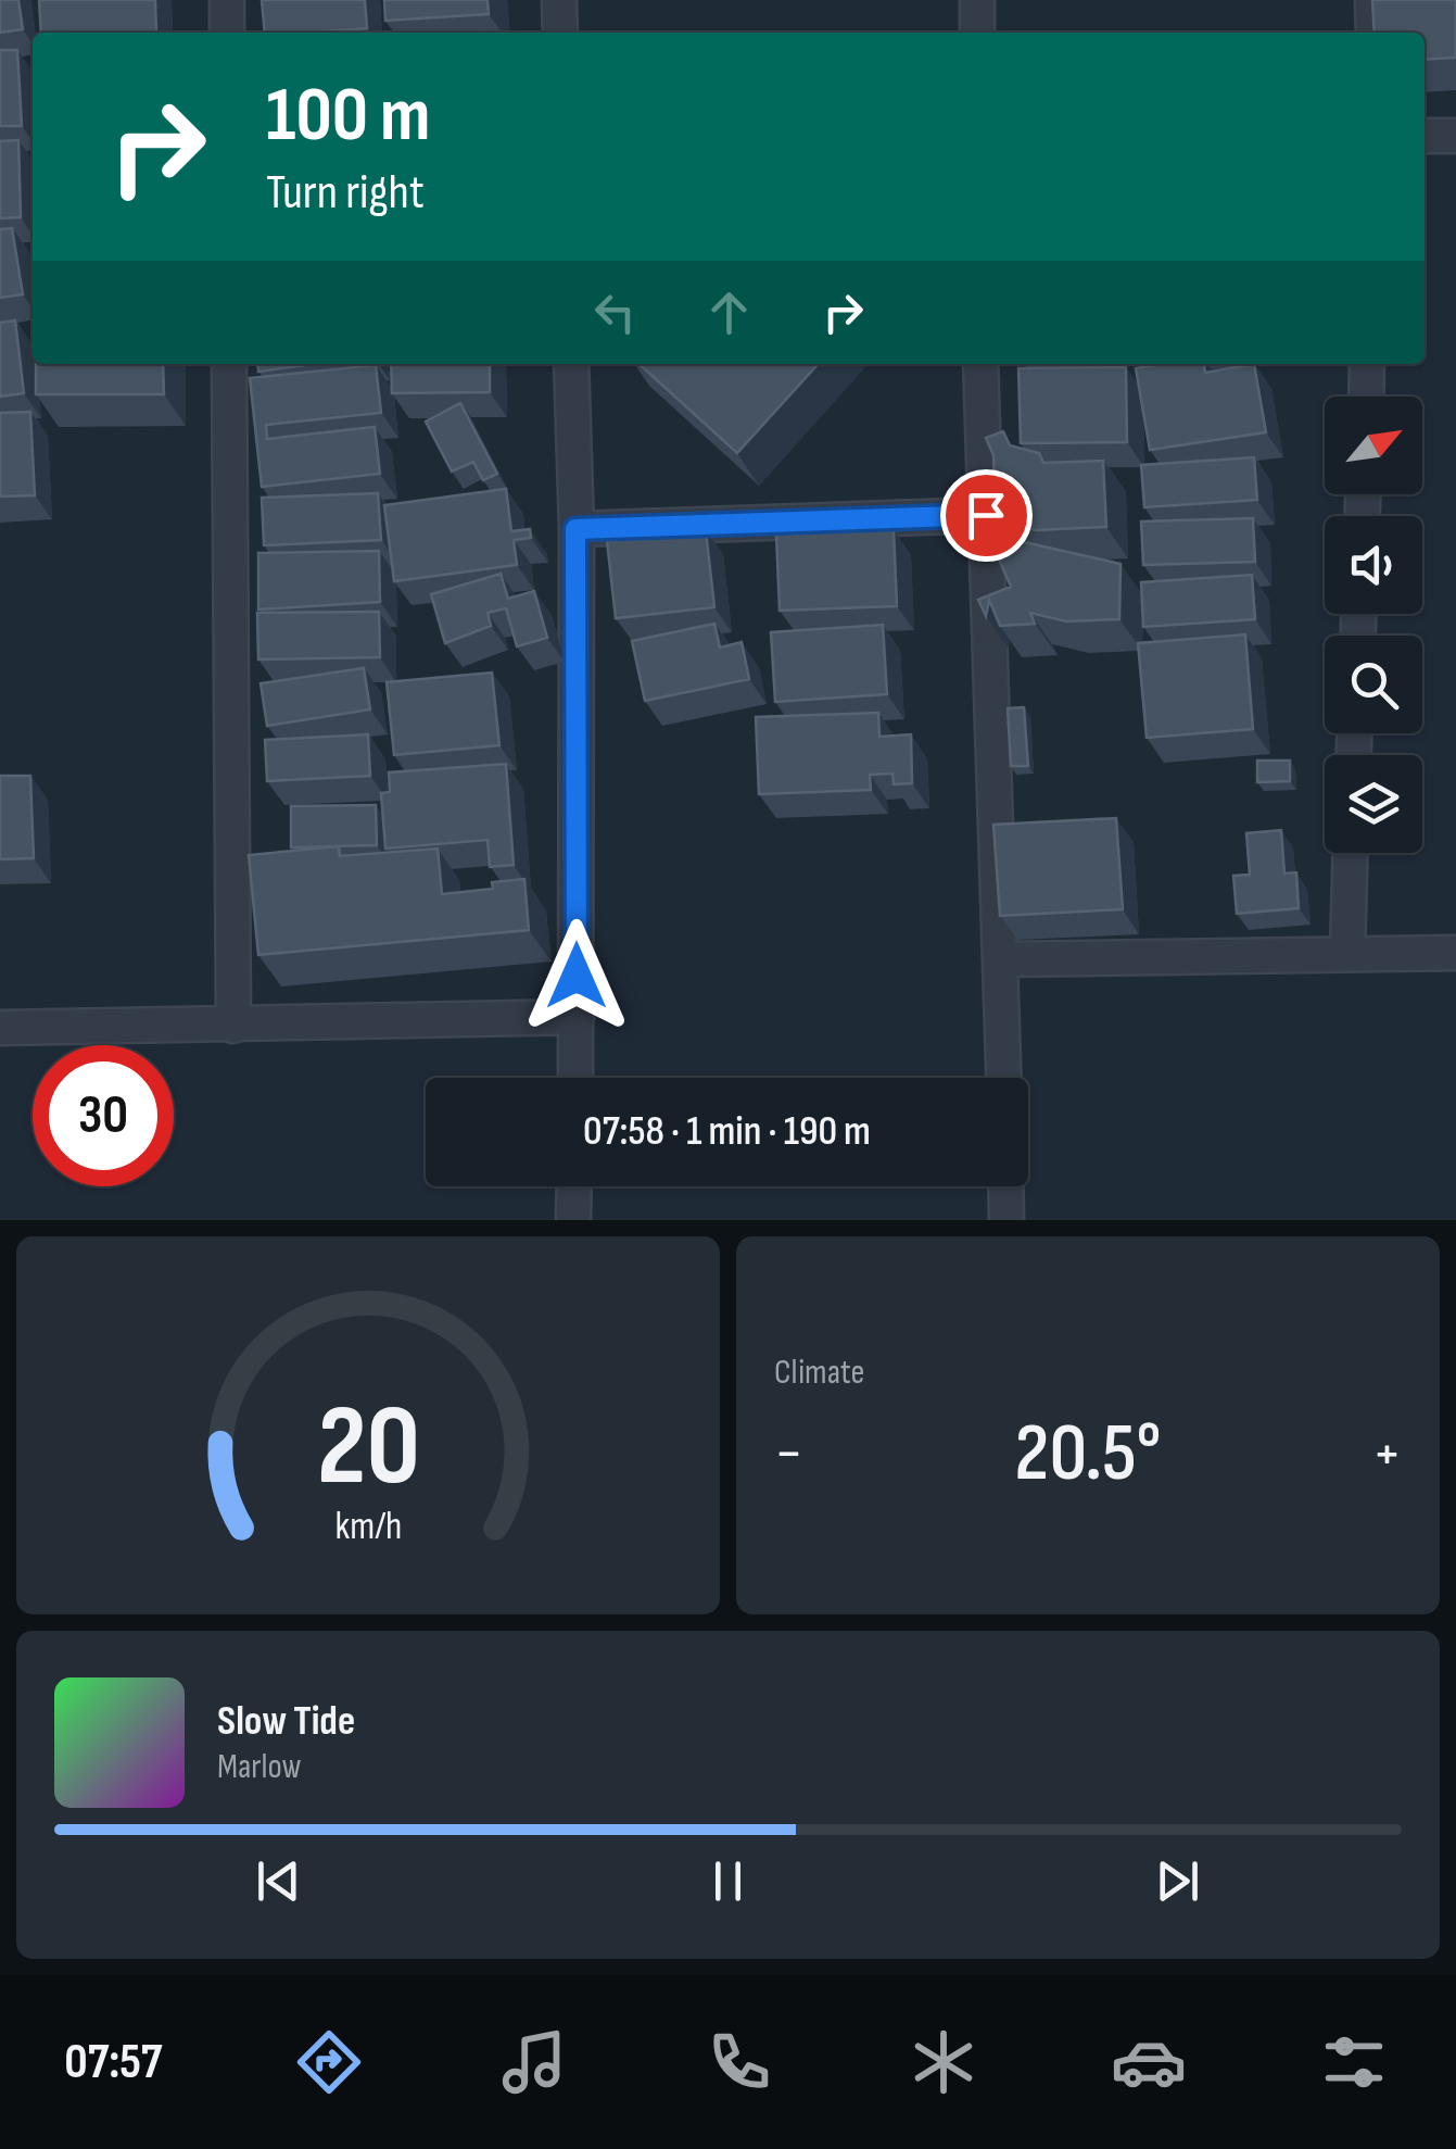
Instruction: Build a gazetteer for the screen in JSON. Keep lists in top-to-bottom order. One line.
{"north":"top right","page":{"turn":["100 m","Turn right"],"limit":"30","trip":"07:58 · 1 min · 190 m","tile":"Climate","heat":["−","20.5°","+"],"song":["Slow Tide","Marlow"],"tabs":"07:57","gauge":["20","km/h"]}}
